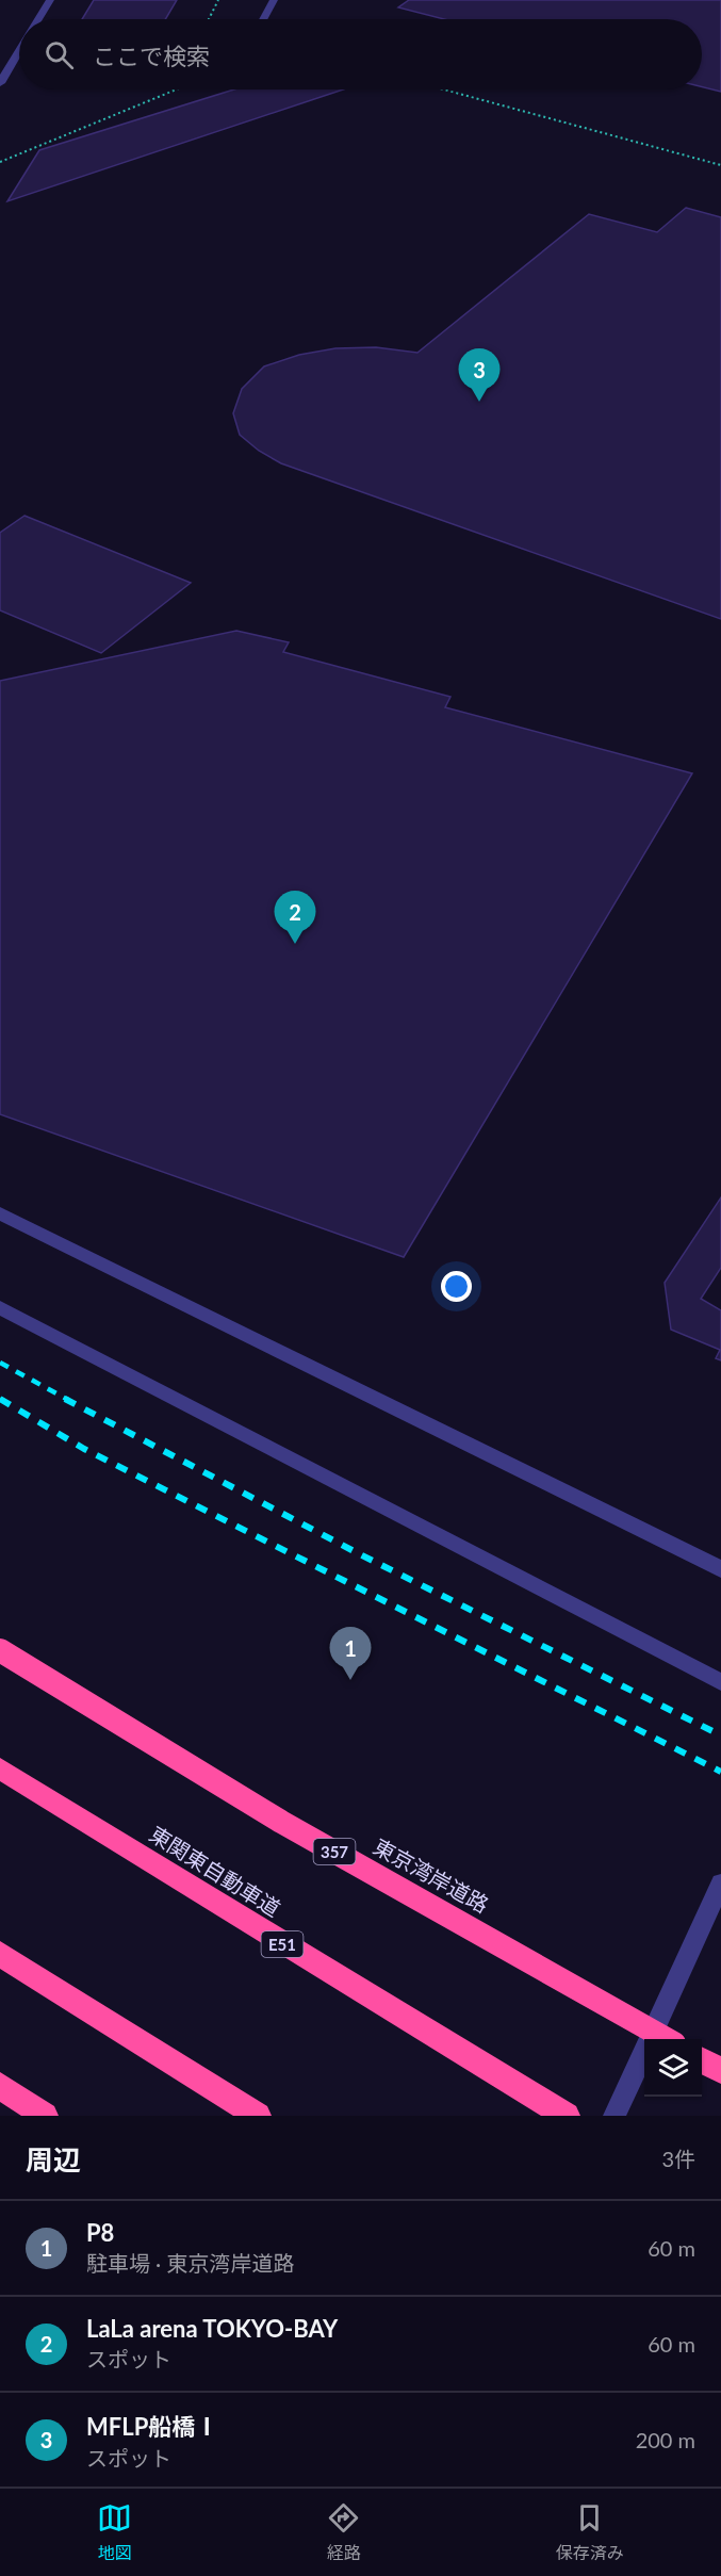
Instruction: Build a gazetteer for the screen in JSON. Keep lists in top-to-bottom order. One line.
{"streets":{"highway":["357","東関東自動車道","東京湾岸道路","E51"]},"page":{"search":"ここで検索","pins":["3","2","1"],"heading":["周辺","3件"],"list":[{"mark":"1","name":"P8","note":"駐車場 · 東京湾岸道路","value":"60 m"},{"mark":"2","name":"LaLa arena TOKYO-BAY","note":"スポット","value":"60 m"},{"mark":"3","name":"MFLP船橋Ⅰ","note":"スポット","value":"200 m"}],"nav":["地図","経路","保存済み"]}}
